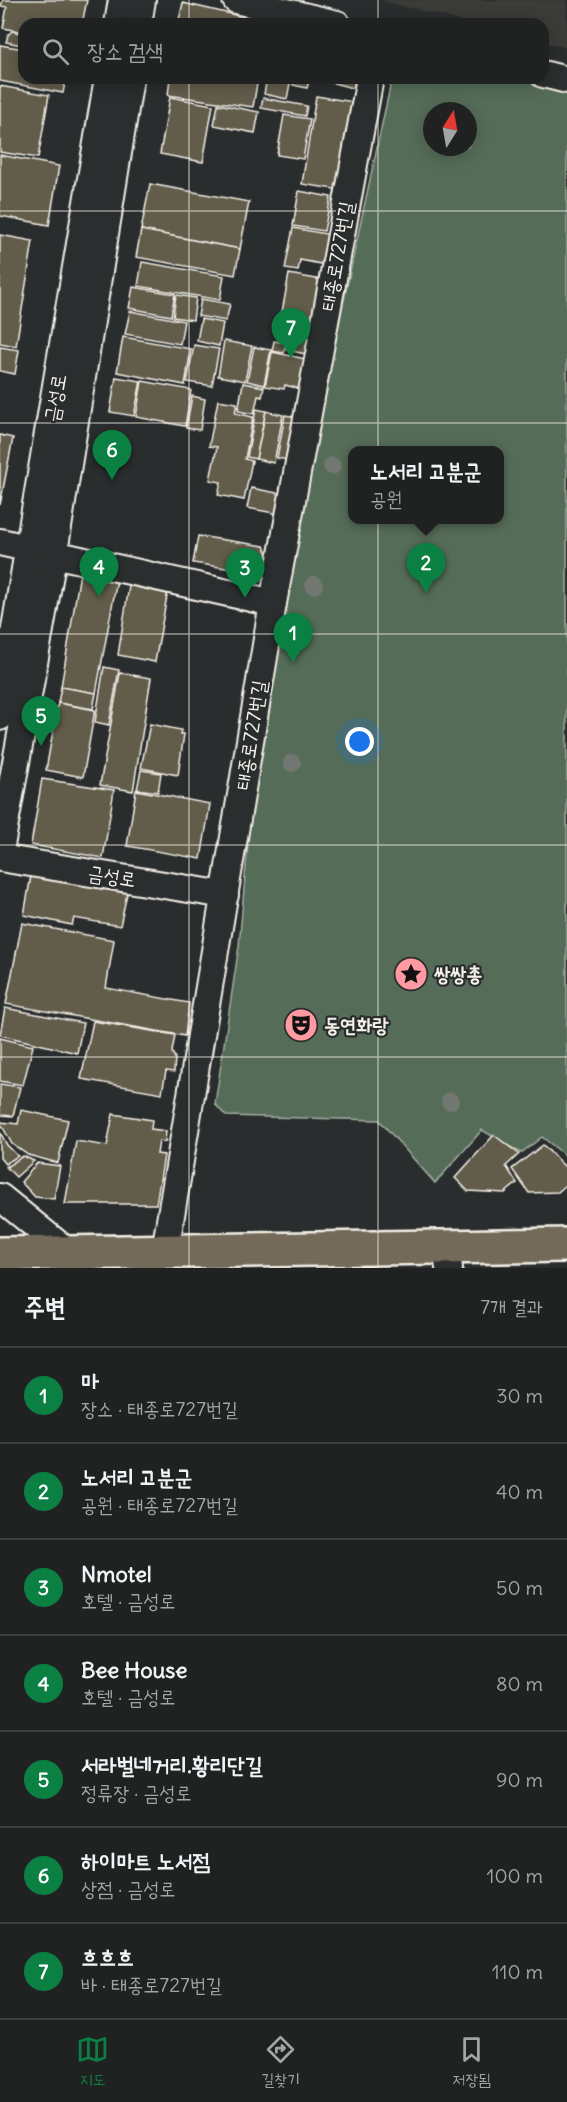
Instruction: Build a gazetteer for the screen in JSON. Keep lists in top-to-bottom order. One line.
{"streets":{"street":["태종로727번길","금성로"]},"crossings":[["태종로727번길","금성로"]],"places":{"place":["쌍쌍총"],"theatre":["동연화랑"]},"north":"top","page":{"search":"장소 검색","pins":["7","6","2","4","3","1","5"],"popup":["노서리 고분군","공원"],"heading":["주변","7개 결과"],"list":[{"mark":"1","name":"마","note":"장소 · 태종로727번길","value":"30 m"},{"mark":"2","name":"노서리 고분군","note":"공원 · 태종로727번길","value":"40 m"},{"mark":"3","name":"Nmotel","note":"호텔 · 금성로","value":"50 m"},{"mark":"4","name":"Bee House","note":"호텔 · 금성로","value":"80 m"},{"mark":"5","name":"서라벌네거리.황리단길","note":"정류장 · 금성로","value":"90 m"},{"mark":"6","name":"하이마트 노서점","note":"상점 · 금성로","value":"100 m"},{"mark":"7","name":"흐흐흐","note":"바 · 태종로727번길","value":"110 m"}],"nav":["지도","길찾기","저장됨"]}}
